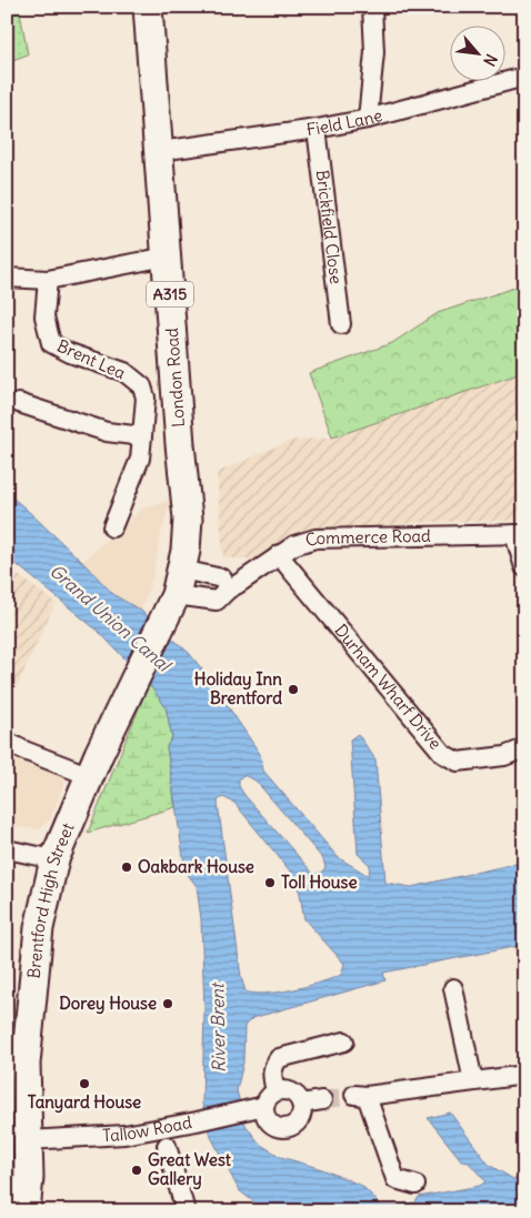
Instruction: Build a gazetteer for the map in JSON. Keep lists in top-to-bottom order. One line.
{"streets":{"main road":["A315","London Road","Brentford High Street"],"street":["Field Lane","Brickfield Close","Brent Lea","Commerce Road","Durham Wharf Drive","Tallow Road"]},"crossings":[["Field Lane","Brickfield Close"],["Field Lane","London Road"],["London Road","Commerce Road"],["London Road","Brentford High Street"],["Commerce Road","Durham Wharf Drive"],["Commerce Road","Brentford High Street"],["Brentford High Street","Tallow Road"]],"water":["Grand Union Canal","River Brent"],"places":["Holiday Inn Brentford","Oakbark House","Toll House","Dorey House","Tanyard House","Great West Gallery"],"north":"bottom right"}
